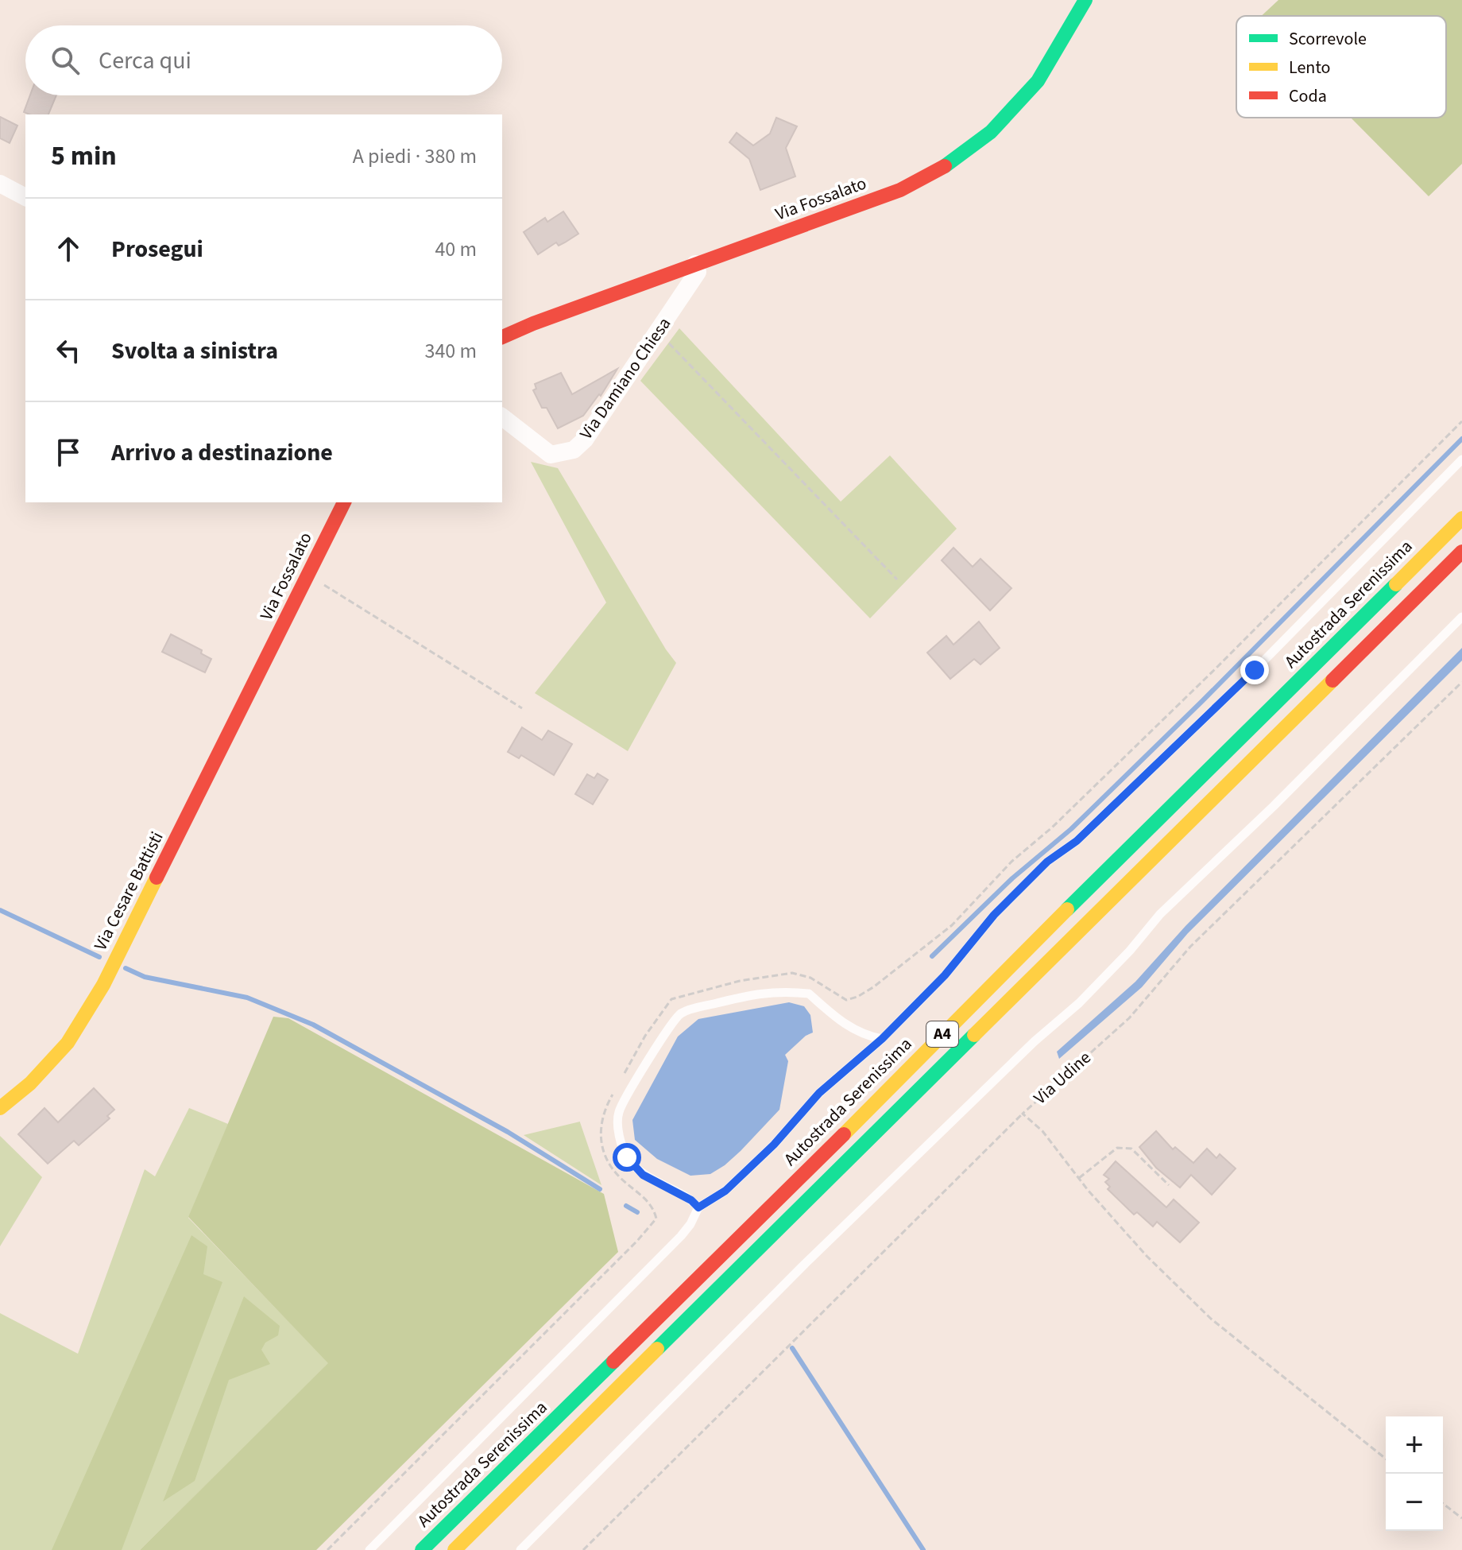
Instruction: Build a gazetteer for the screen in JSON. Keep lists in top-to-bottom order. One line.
{"streets":{"main road":["Via Fossalato","Autostrada Serenissima","Via Cesare Battisti","A4"],"street":["Via Damiano Chiesa"],"path":["Via Udine"]},"crossings":[["Via Fossalato","Via Damiano Chiesa"],["Via Fossalato","Via Cesare Battisti"]],"legend":["Scorrevole","Lento","Coda"],"page":{"search":"Cerca qui","heading":["5 min","A piedi · 380 m"],"list":[["Prosegui","40 m"],["Svolta a sinistra","340 m"],"Arrivo a destinazione"],"map_buttons":["+","−"]}}
